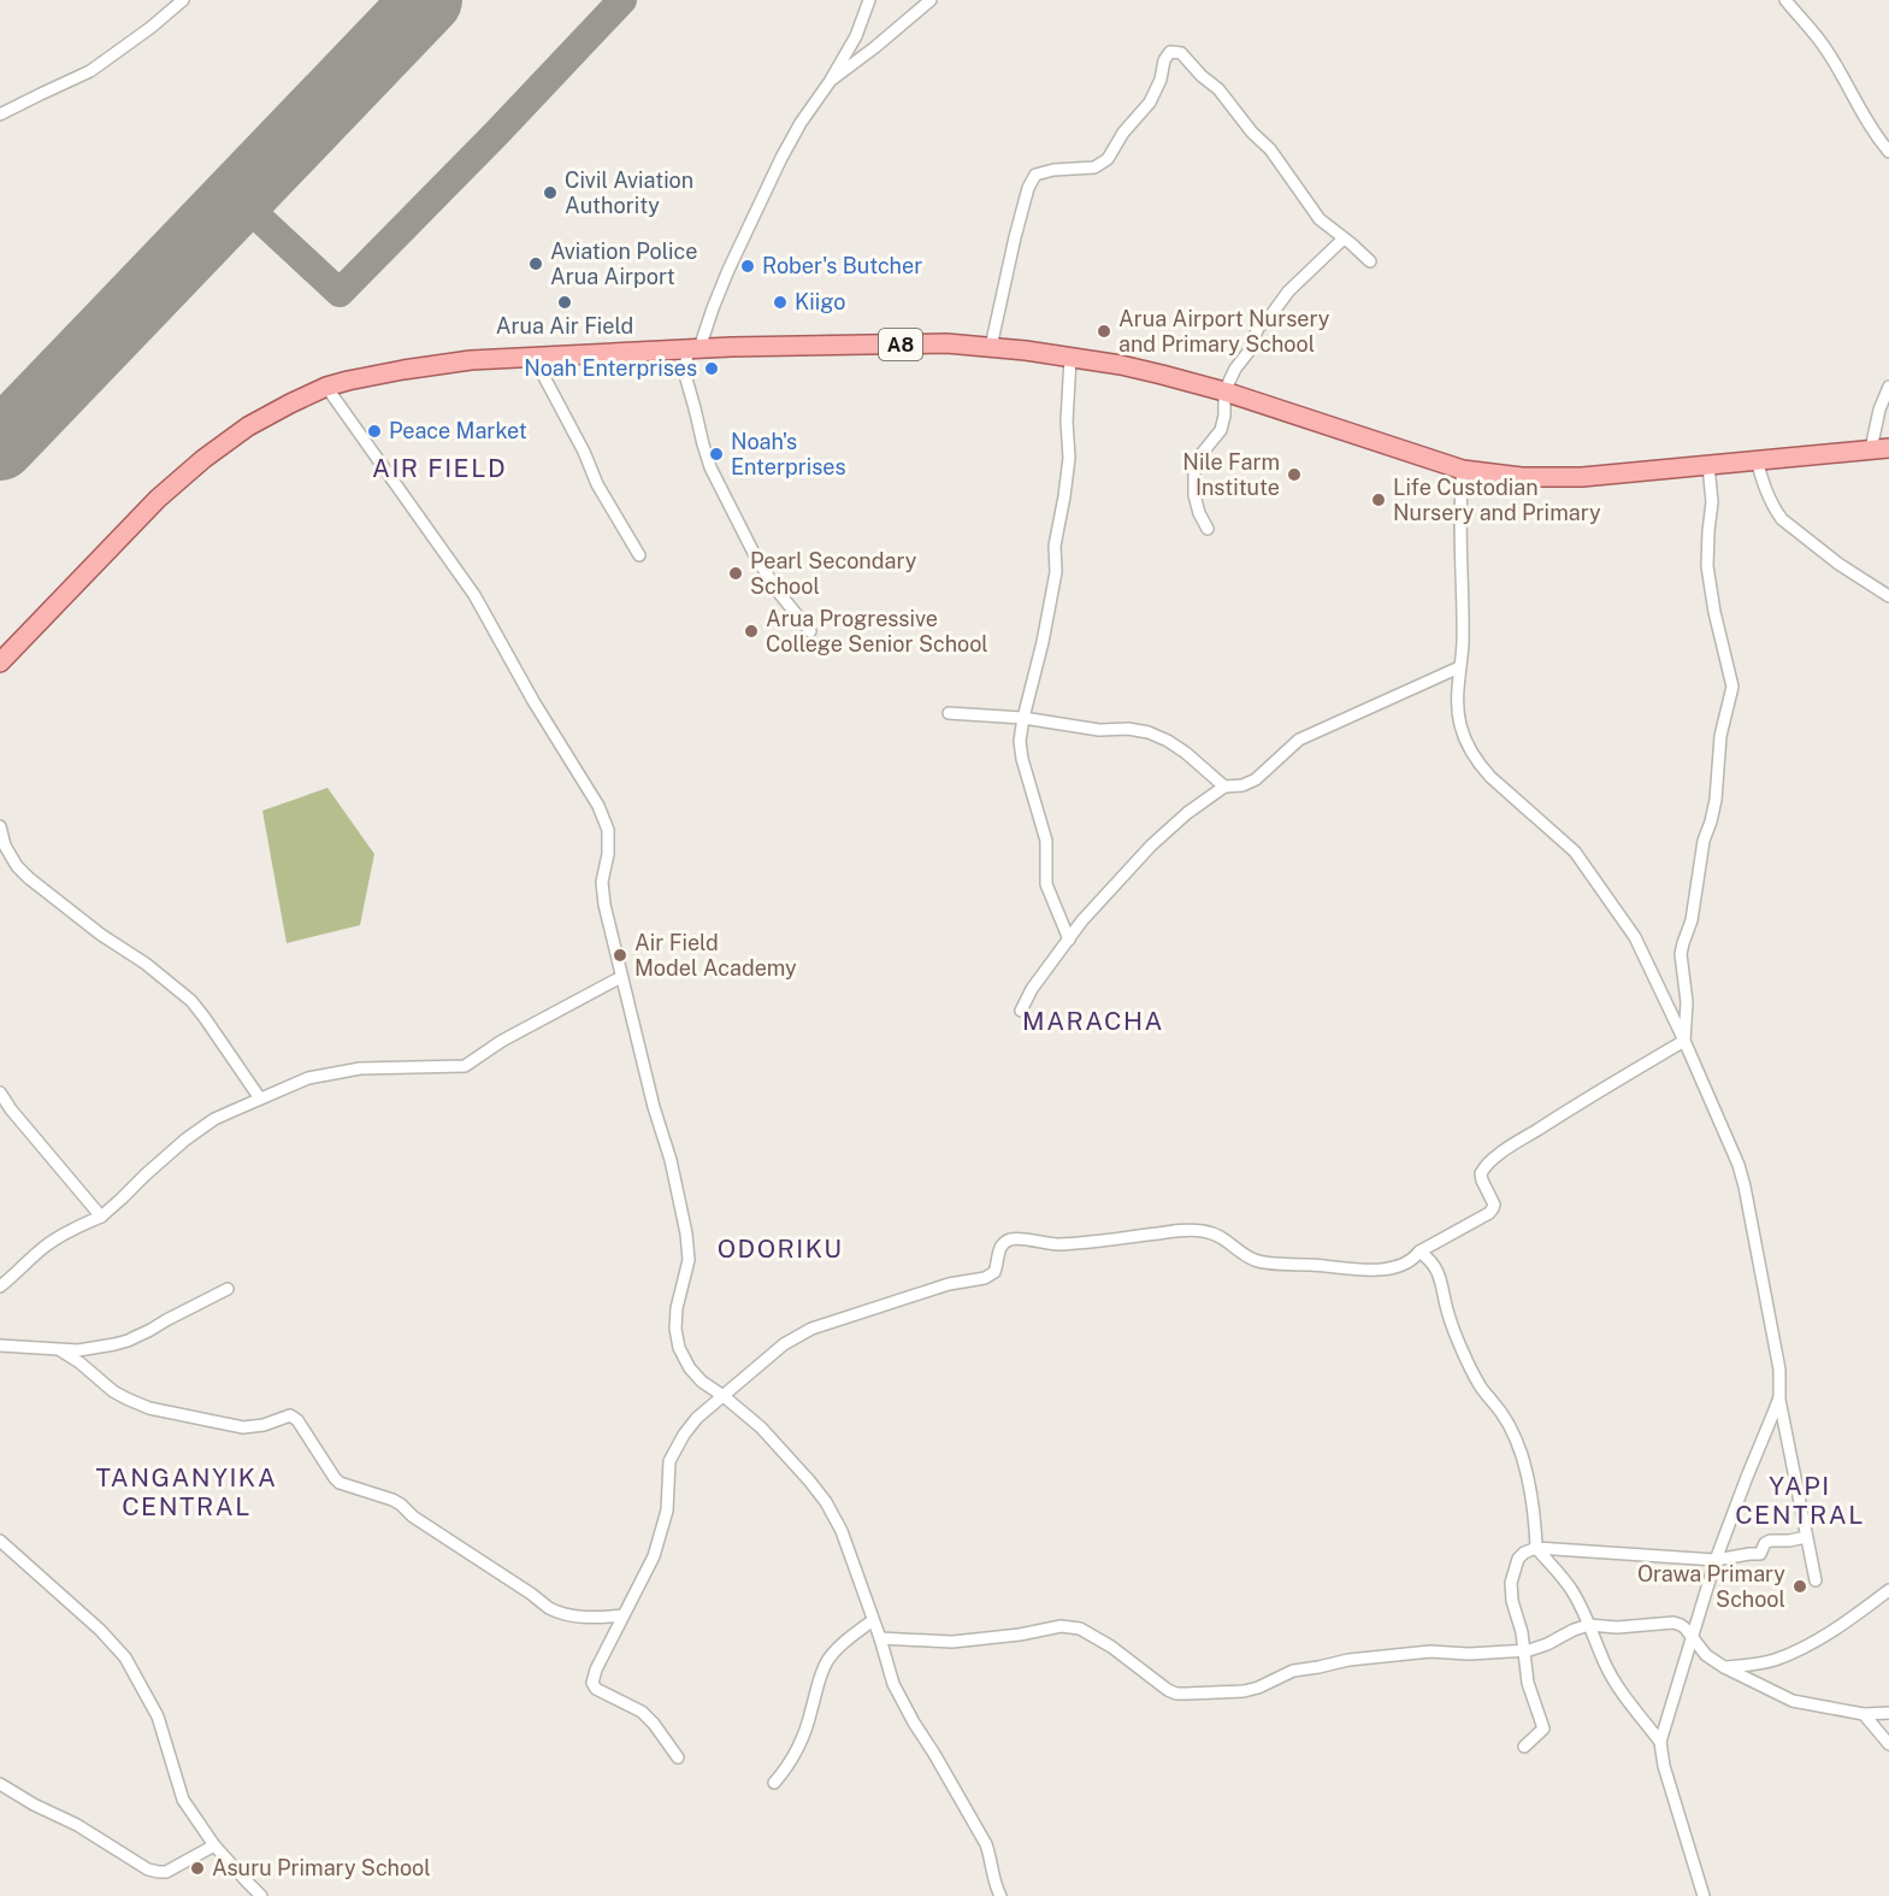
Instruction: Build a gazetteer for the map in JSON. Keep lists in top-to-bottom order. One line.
{"streets":{"main road":["A8"]},"districts":["AIR FIELD","MARACHA","ODORIKU","TANGANYIKA CENTRAL","YAPI CENTRAL"],"places":["Civil Aviation Authority","Aviation Police Arua Airport","Rober's Butcher","Arua Air Field","Kiigo","Arua Airport Nursery and Primary School","Noah Enterprises","Peace Market","Noah's Enterprises","Nile Farm Institute","Life Custodian Nursery and Primary","Pearl Secondary School","Arua Progressive College Senior School","Air Field Model Academy","Orawa Primary School","Asuru Primary School"]}
